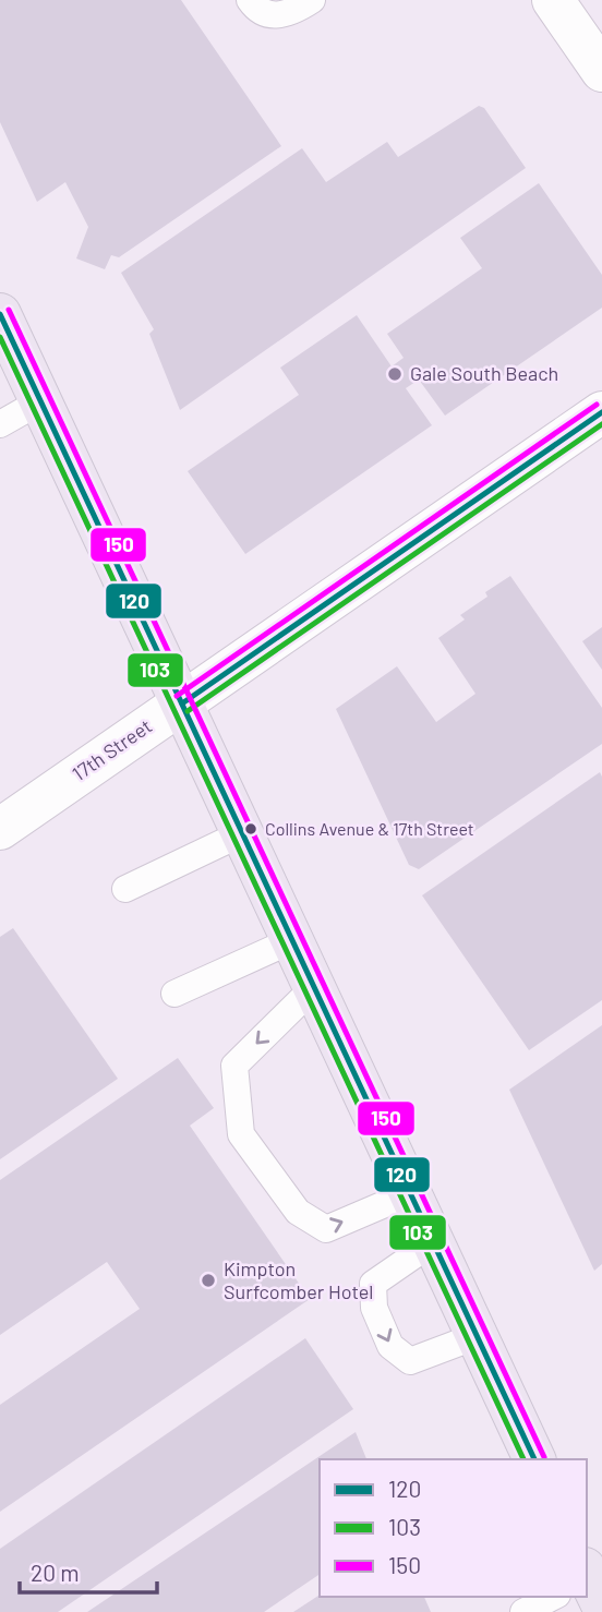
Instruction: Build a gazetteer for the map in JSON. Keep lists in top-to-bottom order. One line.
{"streets":{"street":["17th Street"]},"places":["Gale South Beach","Collins Avenue & 17th Street","Kimpton Surfcomber Hotel"],"lines":["transit line 150","transit line 120","transit line 103"],"legend":["120","103","150"],"scale_bar":"20 m"}
